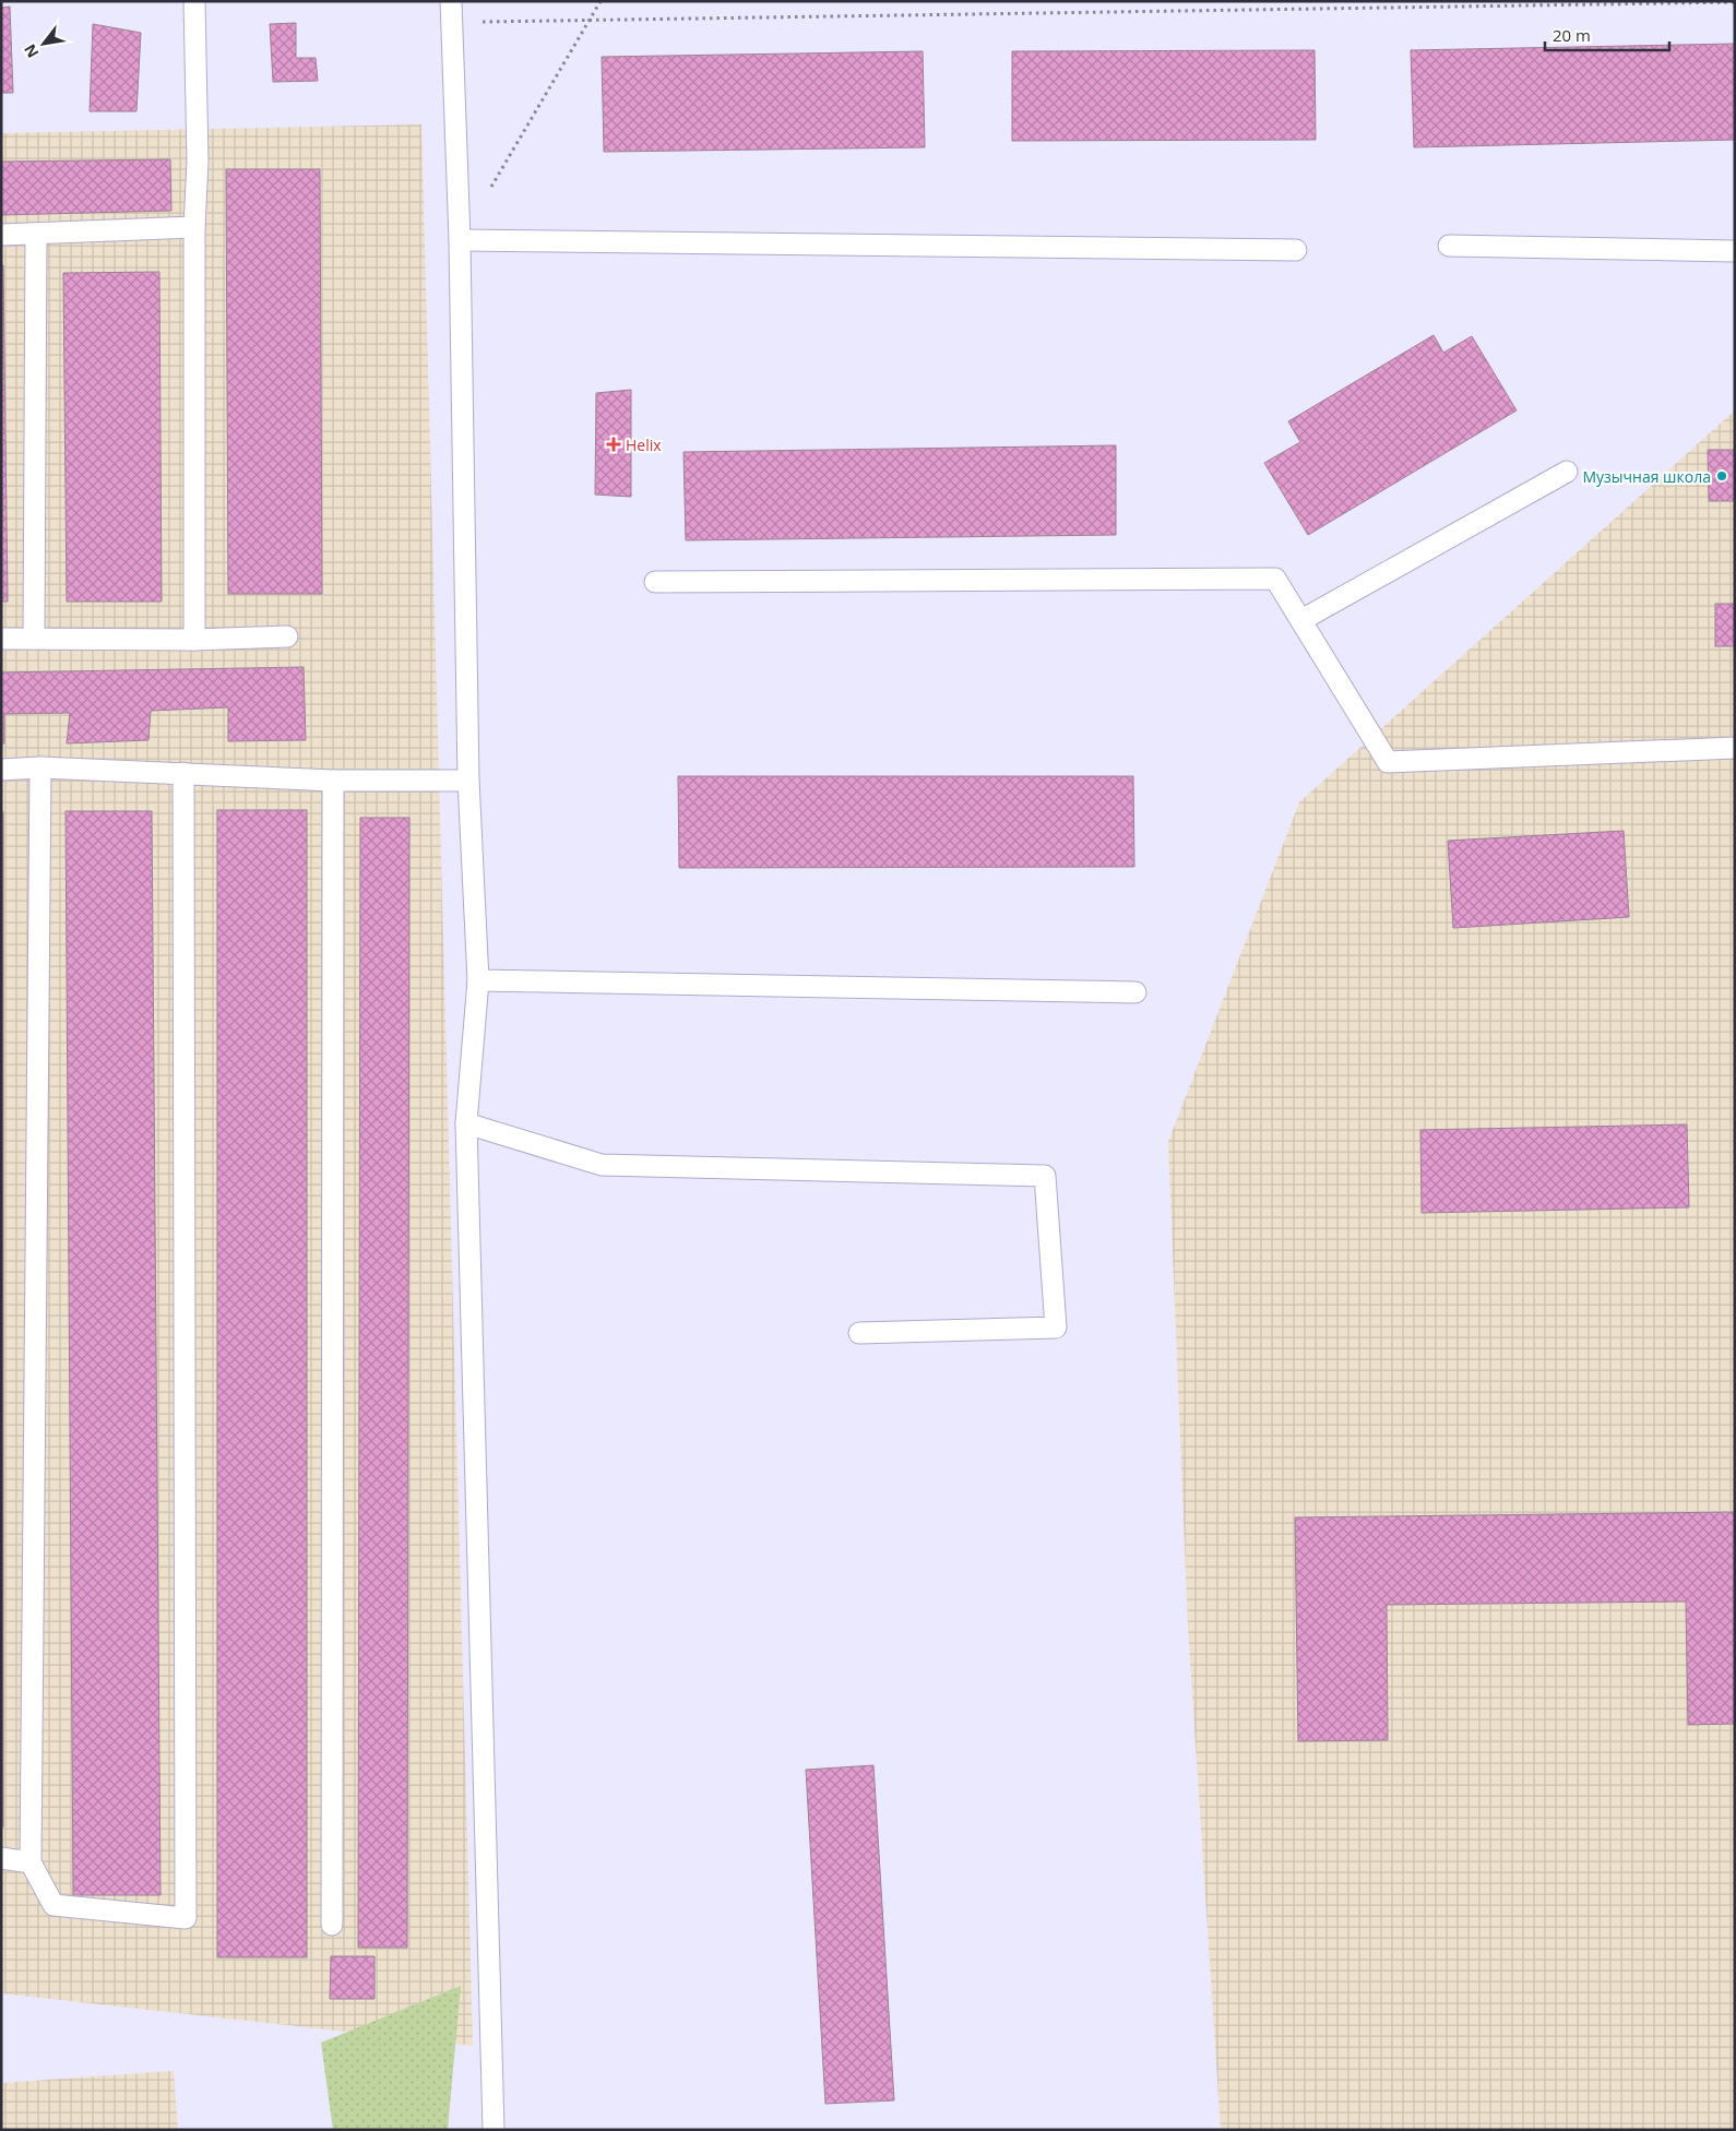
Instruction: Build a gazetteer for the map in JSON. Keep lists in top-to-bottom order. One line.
{"places":{"health":["Helix"],"other":["Музычная школа"]},"scale_bar":"20 m","north":"bottom left"}
